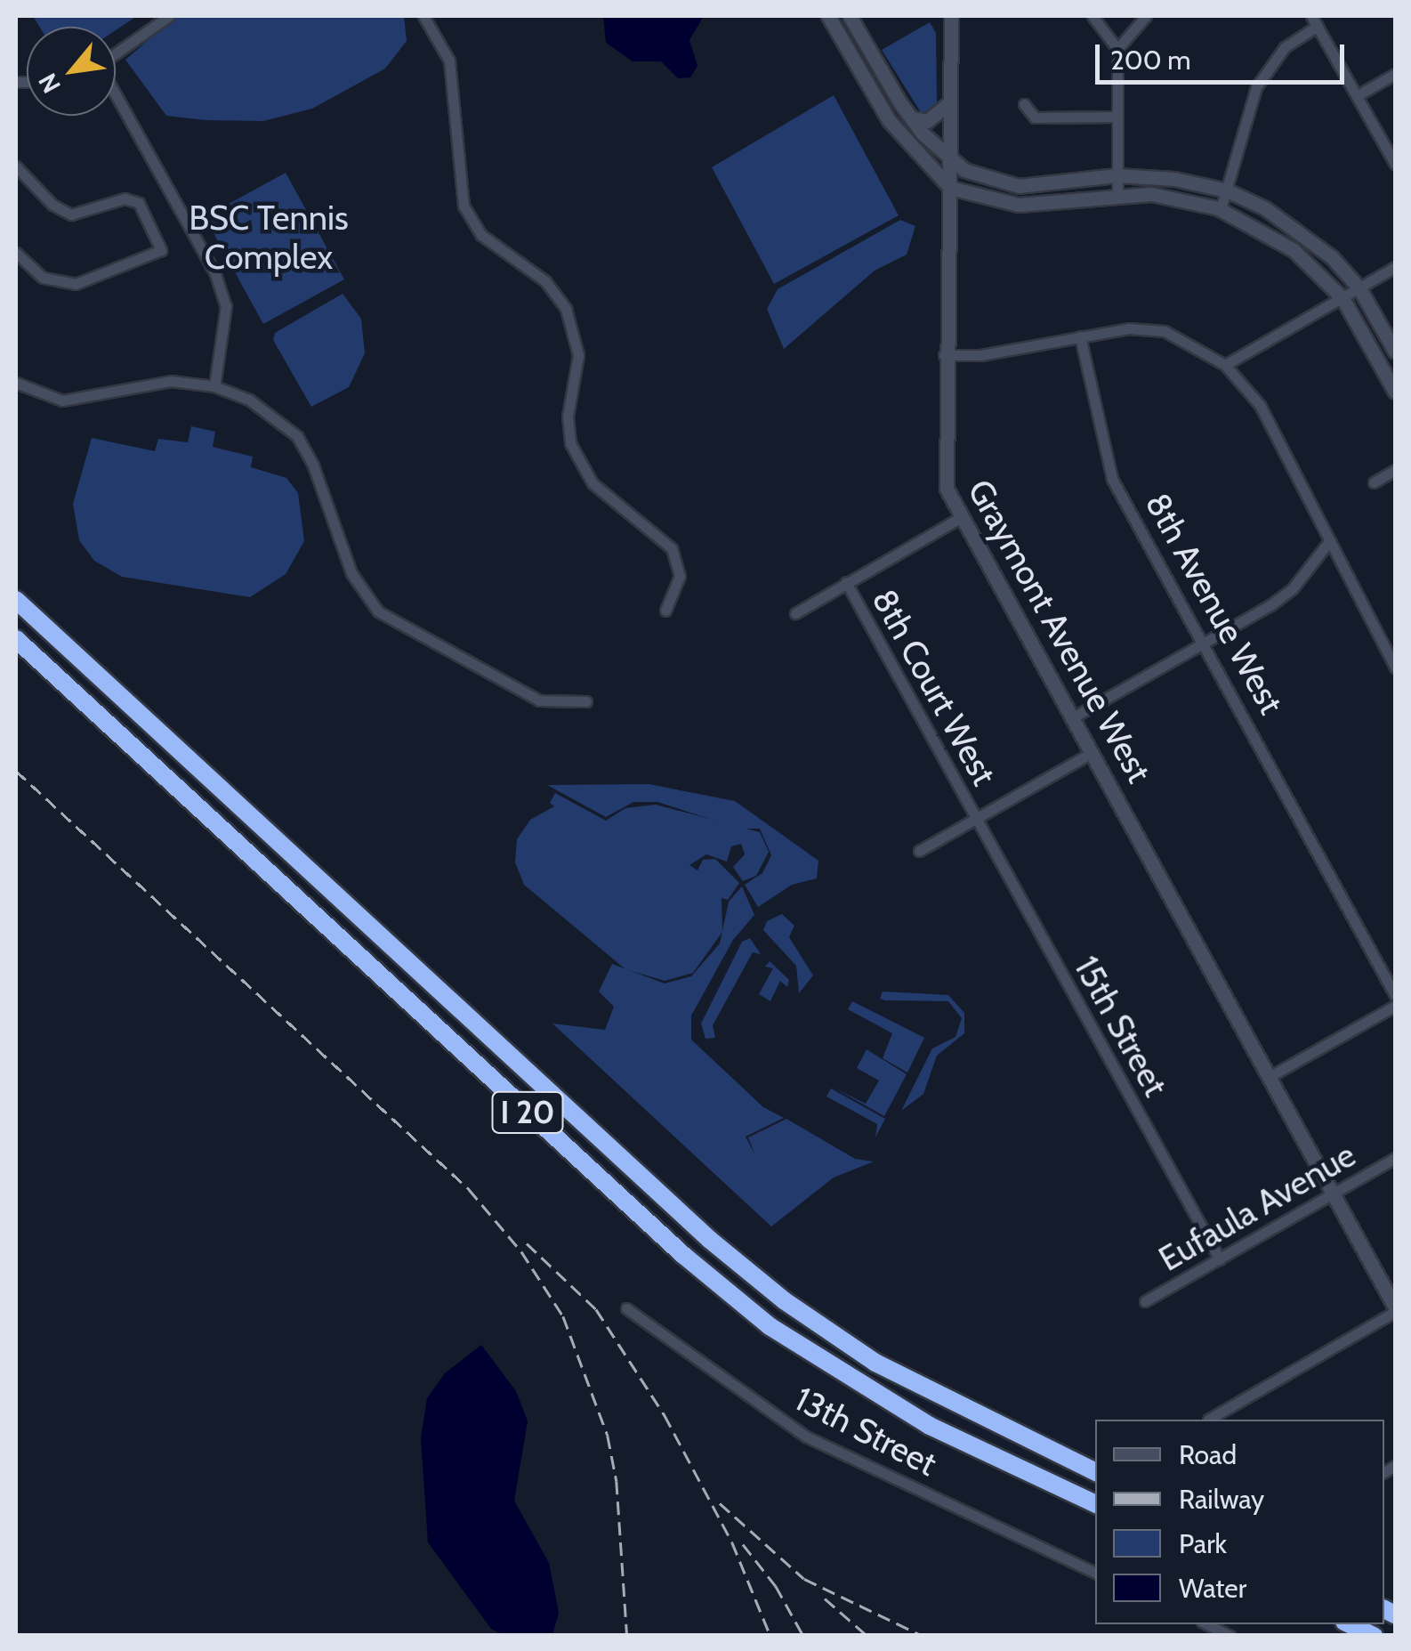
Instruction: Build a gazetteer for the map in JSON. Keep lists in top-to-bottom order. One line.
{"streets":{"highway":["I 20"],"main road":["Graymont Avenue West"],"street":["8th Avenue West","8th Court West","15th Street","Eufaula Avenue","13th Street"]},"crossings":[["Graymont Avenue West","Eufaula Avenue"],["8th Court West","15th Street"],["15th Street","Eufaula Avenue"]],"parks":["BSC Tennis Complex"],"legend":["Road","Railway","Park","Water"],"scale_bar":"200 m","north":"bottom left"}
